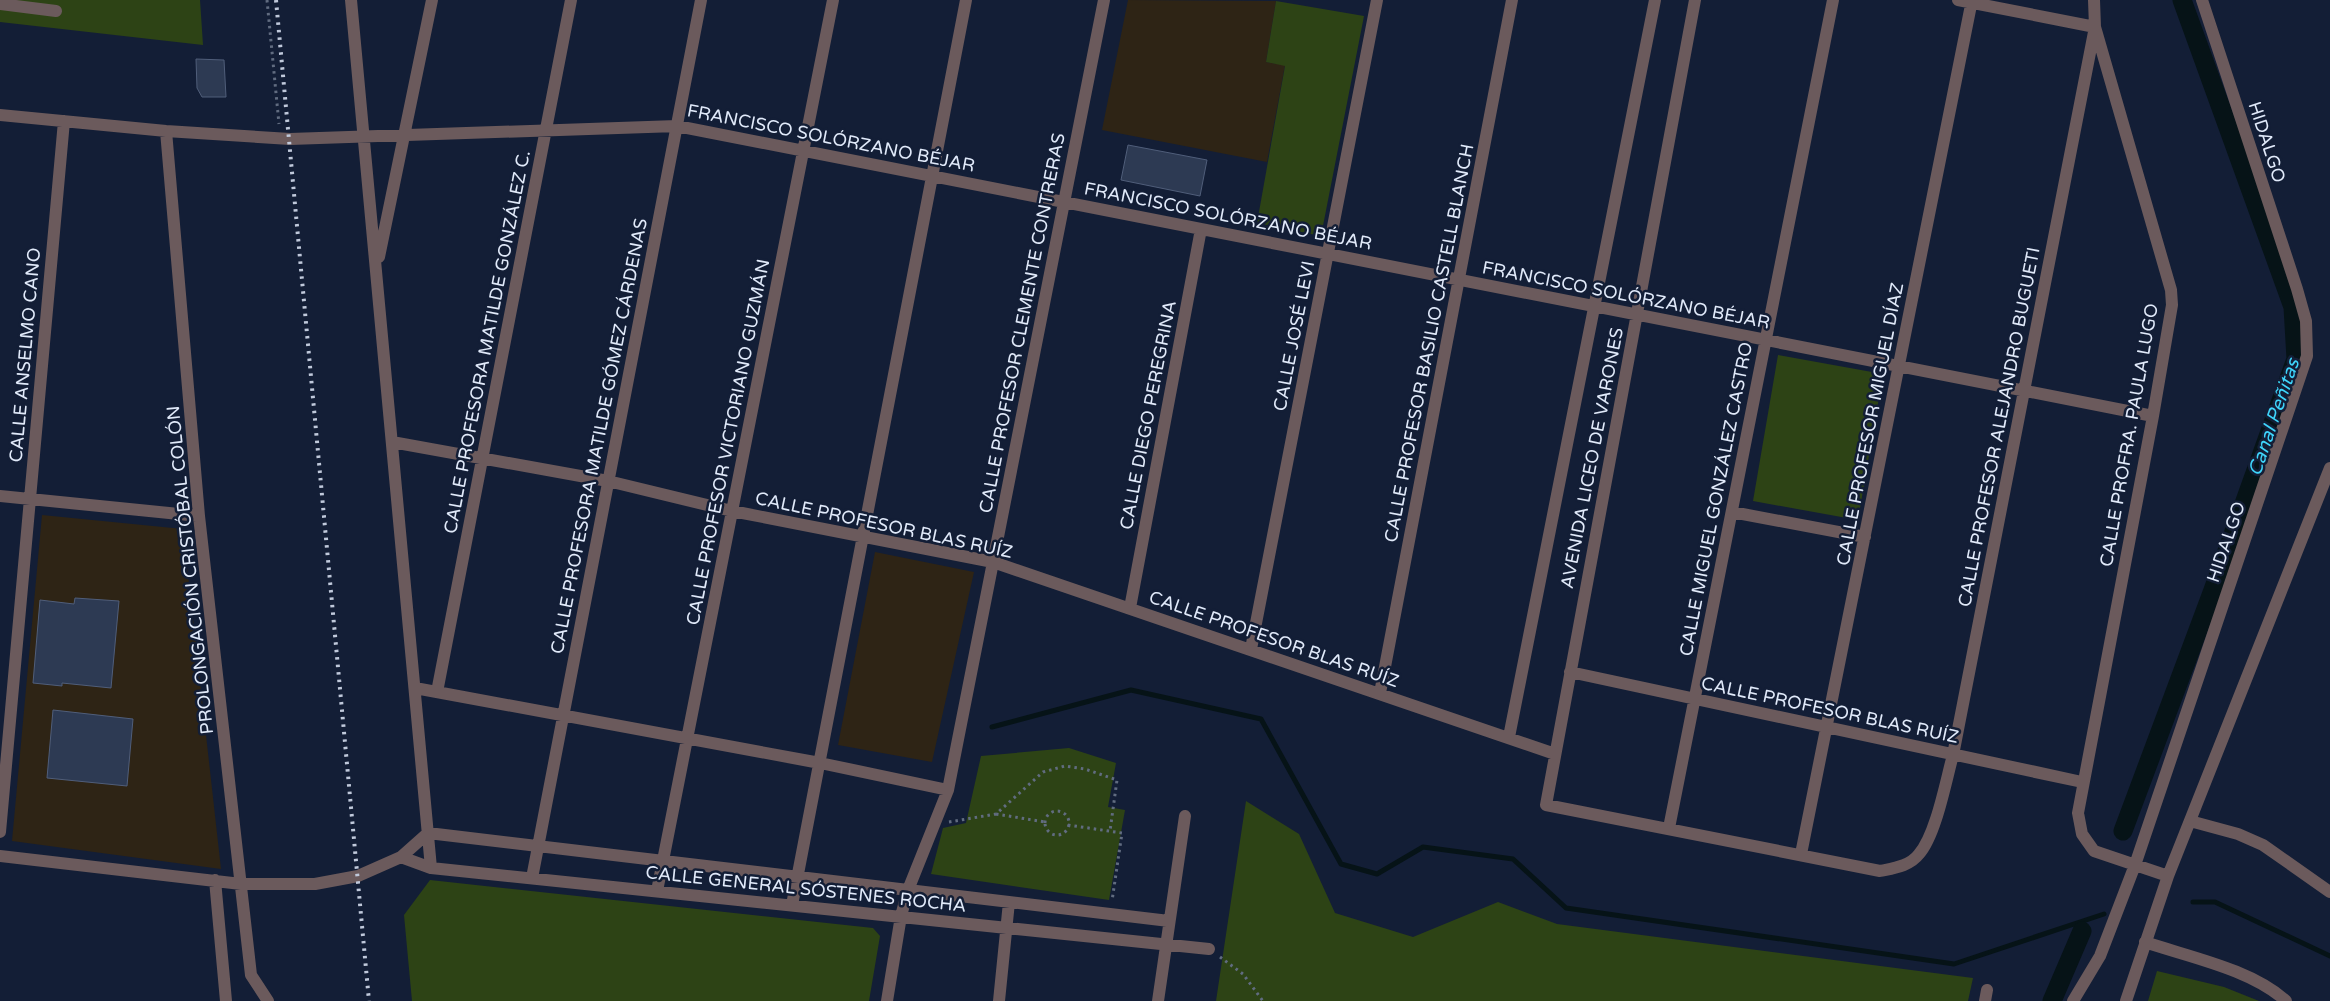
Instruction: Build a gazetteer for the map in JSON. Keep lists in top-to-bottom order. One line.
{"streets":{"street":["FRANCISCO SOLÓRZANO BÉJAR","HIDALGO","CALLE PROFESOR CLEMENTE CONTRERAS","CALLE JOSÉ LEVI","CALLE PROFESORA MATILDE GONZÁLEZ C.","CALLE PROFESOR BASILIO CASTELL BLANCH","CALLE ANSELMO CANO","CALLE DIEGO PEREGRINA","CALLE PROFESOR MIGUEL DÍAZ","CALLE PROFESOR ALEJANDRO BUGUETI","CALLE PROFRA. PAULA LUGO","CALLE PROFESORA MATILDE GÓMEZ CÁRDENAS","CALLE PROFESOR VICTORIANO GUZMÁN","AVENIDA LICEO DE VARONES","CALLE MIGUEL GONZÁLEZ CASTRO","CALLE PROFESOR BLAS RUÍZ","PROLONGACIÓN CRISTÓBAL COLÓN","CALLE GENERAL SÓSTENES ROCHA"]},"crossings":[["FRANCISCO SOLÓRZANO BÉJAR","CALLE PROFESOR CLEMENTE CONTRERAS"],["FRANCISCO SOLÓRZANO BÉJAR","CALLE JOSÉ LEVI"],["FRANCISCO SOLÓRZANO BÉJAR","CALLE PROFESORA MATILDE GONZÁLEZ C."],["FRANCISCO SOLÓRZANO BÉJAR","CALLE PROFESOR BASILIO CASTELL BLANCH"],["FRANCISCO SOLÓRZANO BÉJAR","CALLE ANSELMO CANO"],["FRANCISCO SOLÓRZANO BÉJAR","CALLE DIEGO PEREGRINA"],["FRANCISCO SOLÓRZANO BÉJAR","CALLE PROFESOR MIGUEL DÍAZ"],["FRANCISCO SOLÓRZANO BÉJAR","CALLE PROFESOR ALEJANDRO BUGUETI"],["FRANCISCO SOLÓRZANO BÉJAR","CALLE PROFRA. PAULA LUGO"],["FRANCISCO SOLÓRZANO BÉJAR","CALLE PROFESORA MATILDE GÓMEZ CÁRDENAS"],["FRANCISCO SOLÓRZANO BÉJAR","CALLE PROFESOR VICTORIANO GUZMÁN"],["FRANCISCO SOLÓRZANO BÉJAR","AVENIDA LICEO DE VARONES"],["FRANCISCO SOLÓRZANO BÉJAR","CALLE MIGUEL GONZÁLEZ CASTRO"],["FRANCISCO SOLÓRZANO BÉJAR","PROLONGACIÓN CRISTÓBAL COLÓN"],["HIDALGO","CALLE PROFRA. PAULA LUGO"],["CALLE PROFESOR CLEMENTE CONTRERAS","CALLE PROFESOR BLAS RUÍZ"],["CALLE PROFESOR CLEMENTE CONTRERAS","CALLE GENERAL SÓSTENES ROCHA"],["CALLE JOSÉ LEVI","CALLE PROFESOR BLAS RUÍZ"],["CALLE PROFESORA MATILDE GONZÁLEZ C.","CALLE PROFESOR BLAS RUÍZ"],["CALLE PROFESOR BASILIO CASTELL BLANCH","CALLE PROFESOR BLAS RUÍZ"],["CALLE DIEGO PEREGRINA","CALLE PROFESOR BLAS RUÍZ"],["CALLE PROFESOR MIGUEL DÍAZ","CALLE PROFESOR ALEJANDRO BUGUETI"],["CALLE PROFESOR MIGUEL DÍAZ","CALLE PROFESOR BLAS RUÍZ"],["CALLE PROFESOR ALEJANDRO BUGUETI","CALLE PROFRA. PAULA LUGO"],["CALLE PROFESOR ALEJANDRO BUGUETI","CALLE PROFESOR BLAS RUÍZ"],["CALLE PROFRA. PAULA LUGO","CALLE PROFESOR BLAS RUÍZ"],["CALLE PROFESORA MATILDE GÓMEZ CÁRDENAS","CALLE PROFESOR BLAS RUÍZ"],["CALLE PROFESORA MATILDE GÓMEZ CÁRDENAS","CALLE GENERAL SÓSTENES ROCHA"],["CALLE PROFESOR VICTORIANO GUZMÁN","CALLE PROFESOR BLAS RUÍZ"],["CALLE PROFESOR VICTORIANO GUZMÁN","CALLE GENERAL SÓSTENES ROCHA"],["AVENIDA LICEO DE VARONES","CALLE MIGUEL GONZÁLEZ CASTRO"],["AVENIDA LICEO DE VARONES","CALLE PROFESOR BLAS RUÍZ"],["CALLE MIGUEL GONZÁLEZ CASTRO","CALLE PROFESOR BLAS RUÍZ"]],"water":["Canal Peñitas"]}
